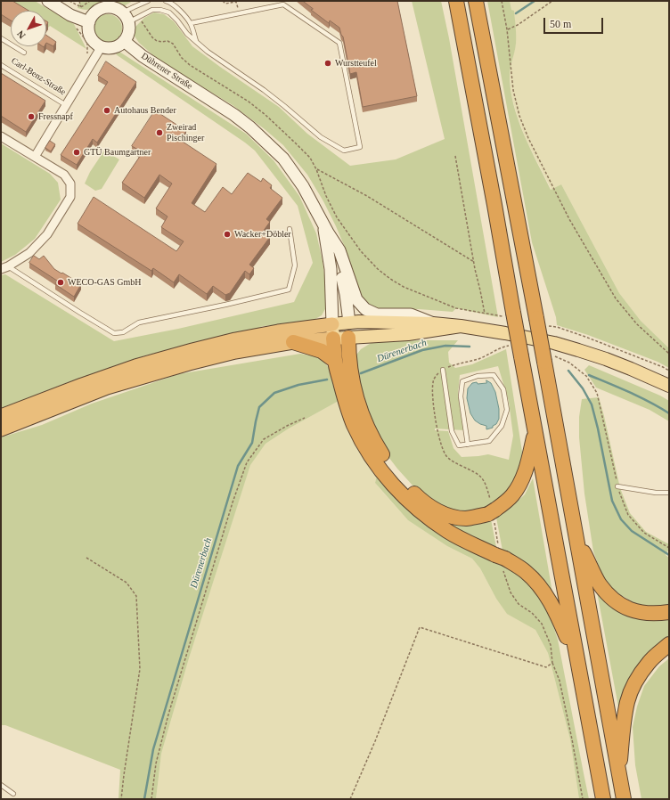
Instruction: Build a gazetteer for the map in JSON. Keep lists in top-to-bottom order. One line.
{"streets":{"main road":["Dührener Straße"],"street":["Carl-Benz-Straße"]},"crossings":[["Dührener Straße","Carl-Benz-Straße"]],"water":["Dürenerbach"],"places":["Wurstteufel","Autohaus Bender","Fressnapf","Zweirad Pischinger","GTÜ Baumgartner","Wacker+Döbler","WECO-GAS GmbH"],"scale_bar":"50 m","north":"bottom left"}
